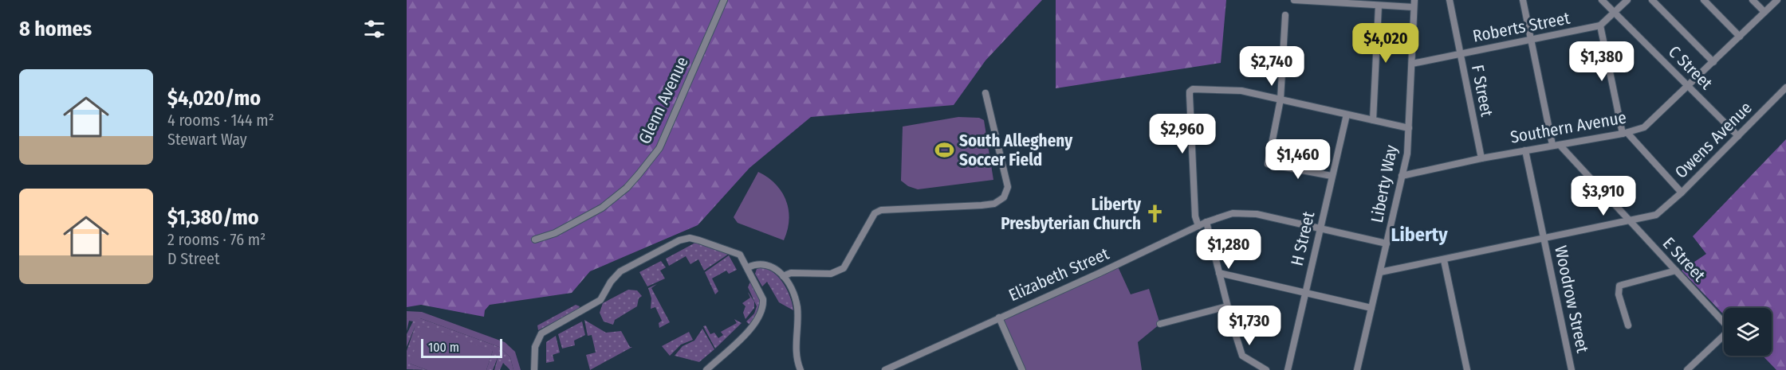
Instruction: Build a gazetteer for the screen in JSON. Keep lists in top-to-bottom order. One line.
{"streets":{"street":["Roberts Street","C Street","F Street","Glenn Avenue","Southern Avenue","Owens Avenue","Liberty Way","H Street","E Street","Elizabeth Street","Woodrow Street"]},"crossings":[["Roberts Street","C Street"],["Roberts Street","F Street"],["Roberts Street","Liberty Way"],["C Street","Southern Avenue"],["C Street","Owens Avenue"],["F Street","Southern Avenue"],["Southern Avenue","Liberty Way"],["Southern Avenue","E Street"],["Southern Avenue","Woodrow Street"],["Owens Avenue","Liberty Way"],["Owens Avenue","E Street"],["Owens Avenue","Woodrow Street"],["Liberty Way","Elizabeth Street"],["H Street","Elizabeth Street"]],"districts":["Liberty"],"places":{"sports":["South Allegheny Soccer Field"],"church":["Liberty Presbyterian Church"]},"scale_bar":"100 m","page":{"heading":"8 homes","price":["$4,020","$1,380","$2,740","$2,960","$1,460","$3,910","$1,280","$1,730"],"list":[{"name":"$4,020/mo","note":"4 rooms · 144 m² · Stewart Way"},{"name":"$1,380/mo","note":"2 rooms · 76 m² · D Street"}],"scale":"100 m"}}
